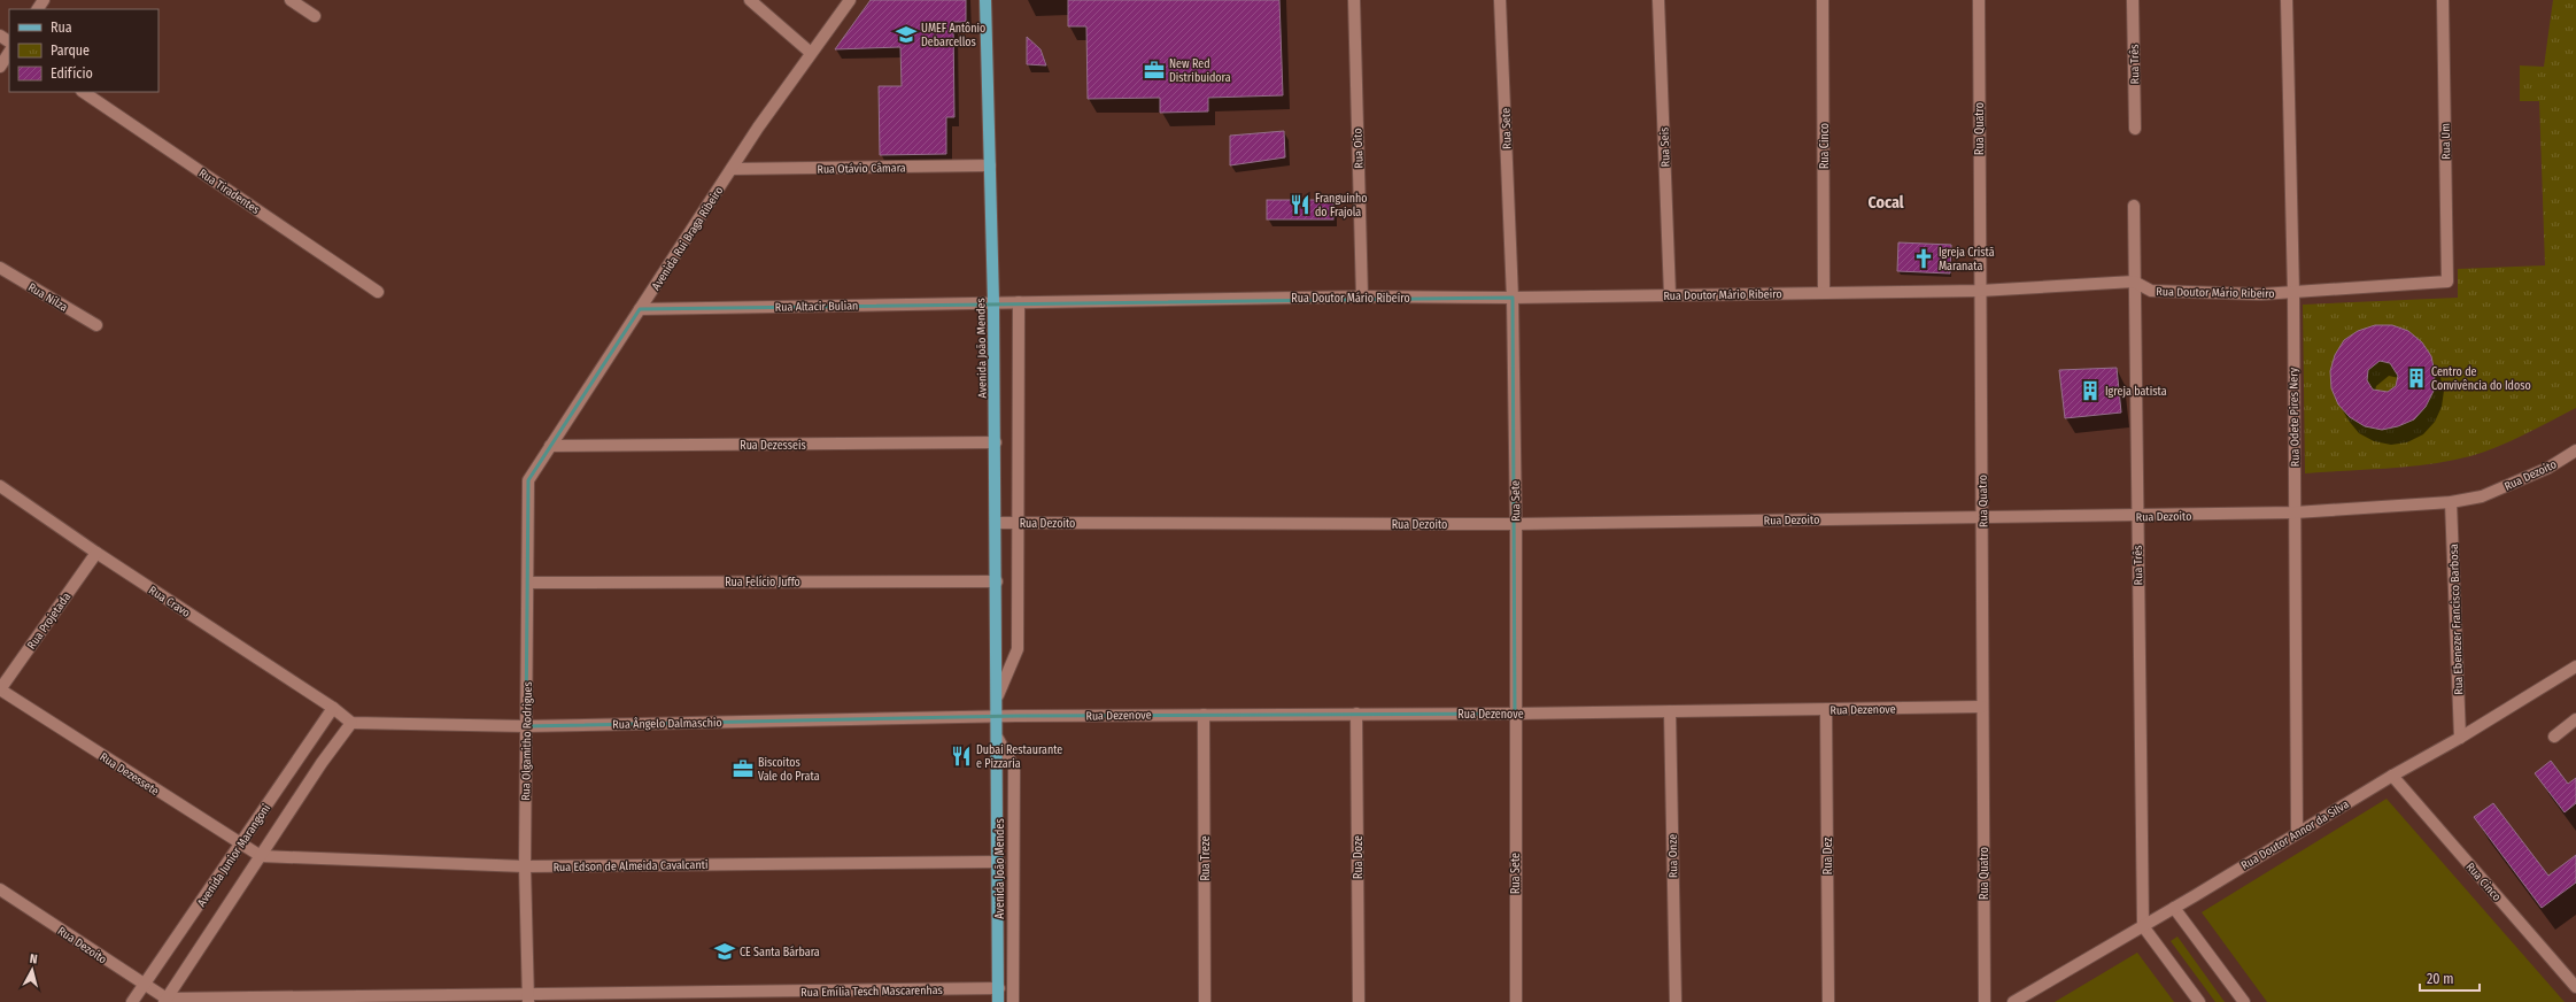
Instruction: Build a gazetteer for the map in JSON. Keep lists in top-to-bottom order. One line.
{"streets":{"main road":["Avenida João Mendes"],"street":["Rua Três","Rua Sete","Rua Quatro","Rua Um","Rua Cinco","Rua Seis","Rua Oito","Rua Otávio Câmara","Rua Tiradentes","Avenida Rui Braga Ribeiro","Rua Doutor Mário Ribeiro","Rua Nilza","Rua Altacir Bulian","Rua Odete Pires Nery","Rua Dezesseis","Rua Dezoito","Rua Felício Juffo","Rua Cravo","Rua Ebenezer Francisco Barbosa","Rua Projetada","Rua Dezenove","Rua Ângelo Dalmaschio","Rua Olgamitho Rodrigues","Rua Dezessete","Rua Doutor Annor da Silva","Avenida Junior Marangoni","Rua Onze","Rua Dez","Rua Doze","Rua Treze","Rua Edson de Almeida Cavalcanti","Rua Emília Tesch Mascarenhas"]},"crossings":[["Rua Três","Rua Doutor Mário Ribeiro"],["Rua Três","Rua Dezoito"],["Rua Três","Rua Doutor Annor da Silva"],["Rua Sete","Rua Doutor Mário Ribeiro"],["Rua Sete","Rua Dezoito"],["Rua Sete","Rua Dezenove"],["Rua Quatro","Rua Doutor Mário Ribeiro"],["Rua Quatro","Rua Dezoito"],["Rua Quatro","Rua Dezenove"],["Rua Um","Rua Doutor Mário Ribeiro"],["Rua Cinco","Rua Doutor Mário Ribeiro"],["Rua Cinco","Rua Doutor Annor da Silva"],["Rua Seis","Rua Doutor Mário Ribeiro"],["Rua Oito","Rua Doutor Mário Ribeiro"],["Rua Otávio Câmara","Avenida Rui Braga Ribeiro"],["Rua Otávio Câmara","Avenida João Mendes"],["Avenida Rui Braga Ribeiro","Rua Altacir Bulian"],["Avenida Rui Braga Ribeiro","Rua Dezesseis"],["Avenida Rui Braga Ribeiro","Rua Olgamitho Rodrigues"],["Rua Doutor Mário Ribeiro","Rua Altacir Bulian"],["Rua Doutor Mário Ribeiro","Avenida João Mendes"],["Rua Doutor Mário Ribeiro","Rua Odete Pires Nery"],["Rua Altacir Bulian","Avenida João Mendes"],["Avenida João Mendes","Rua Dezesseis"],["Avenida João Mendes","Rua Dezoito"],["Avenida João Mendes","Rua Felício Juffo"],["Avenida João Mendes","Rua Dezenove"],["Avenida João Mendes","Rua Ângelo Dalmaschio"],["Avenida João Mendes","Rua Edson de Almeida Cavalcanti"],["Avenida João Mendes","Rua Emília Tesch Mascarenhas"],["Rua Odete Pires Nery","Rua Dezoito"],["Rua Odete Pires Nery","Rua Doutor Annor da Silva"],["Rua Dezoito","Rua Ebenezer Francisco Barbosa"],["Rua Dezoito","Avenida Junior Marangoni"],["Rua Dezoito","Rua Emília Tesch Mascarenhas"],["Rua Felício Juffo","Rua Olgamitho Rodrigues"],["Rua Cravo","Rua Projetada"],["Rua Cravo","Avenida Junior Marangoni"],["Rua Ebenezer Francisco Barbosa","Rua Doutor Annor da Silva"],["Rua Projetada","Rua Dezessete"],["Rua Dezenove","Rua Ângelo Dalmaschio"],["Rua Dezenove","Rua Onze"],["Rua Dezenove","Rua Dez"],["Rua Dezenove","Rua Doze"],["Rua Dezenove","Rua Treze"],["Rua Ângelo Dalmaschio","Rua Olgamitho Rodrigues"],["Rua Ângelo Dalmaschio","Avenida Junior Marangoni"],["Rua Olgamitho Rodrigues","Rua Edson de Almeida Cavalcanti"],["Rua Olgamitho Rodrigues","Rua Emília Tesch Mascarenhas"],["Rua Dezessete","Avenida Junior Marangoni"],["Rua Dezessete","Rua Edson de Almeida Cavalcanti"],["Avenida Junior Marangoni","Rua Edson de Almeida Cavalcanti"],["Avenida Junior Marangoni","Rua Emília Tesch Mascarenhas"]],"districts":["Cocal"],"places":{"school or university":["UMEF Antônio Debarcellos","CE Santa Bárbara"],"office":["New Red Distribuidora","Biscoitos Vale do Prata"],"restaurant":["Franguinho do Frajola","Dubai Restaurante e Pizzaria"],"church":["Igreja Cristã Maranata"],"building":["Centro de Convivência do Idoso","Igreja batista"]},"legend":["Rua","Parque","Edifício"],"scale_bar":"20 m","north":"top"}
